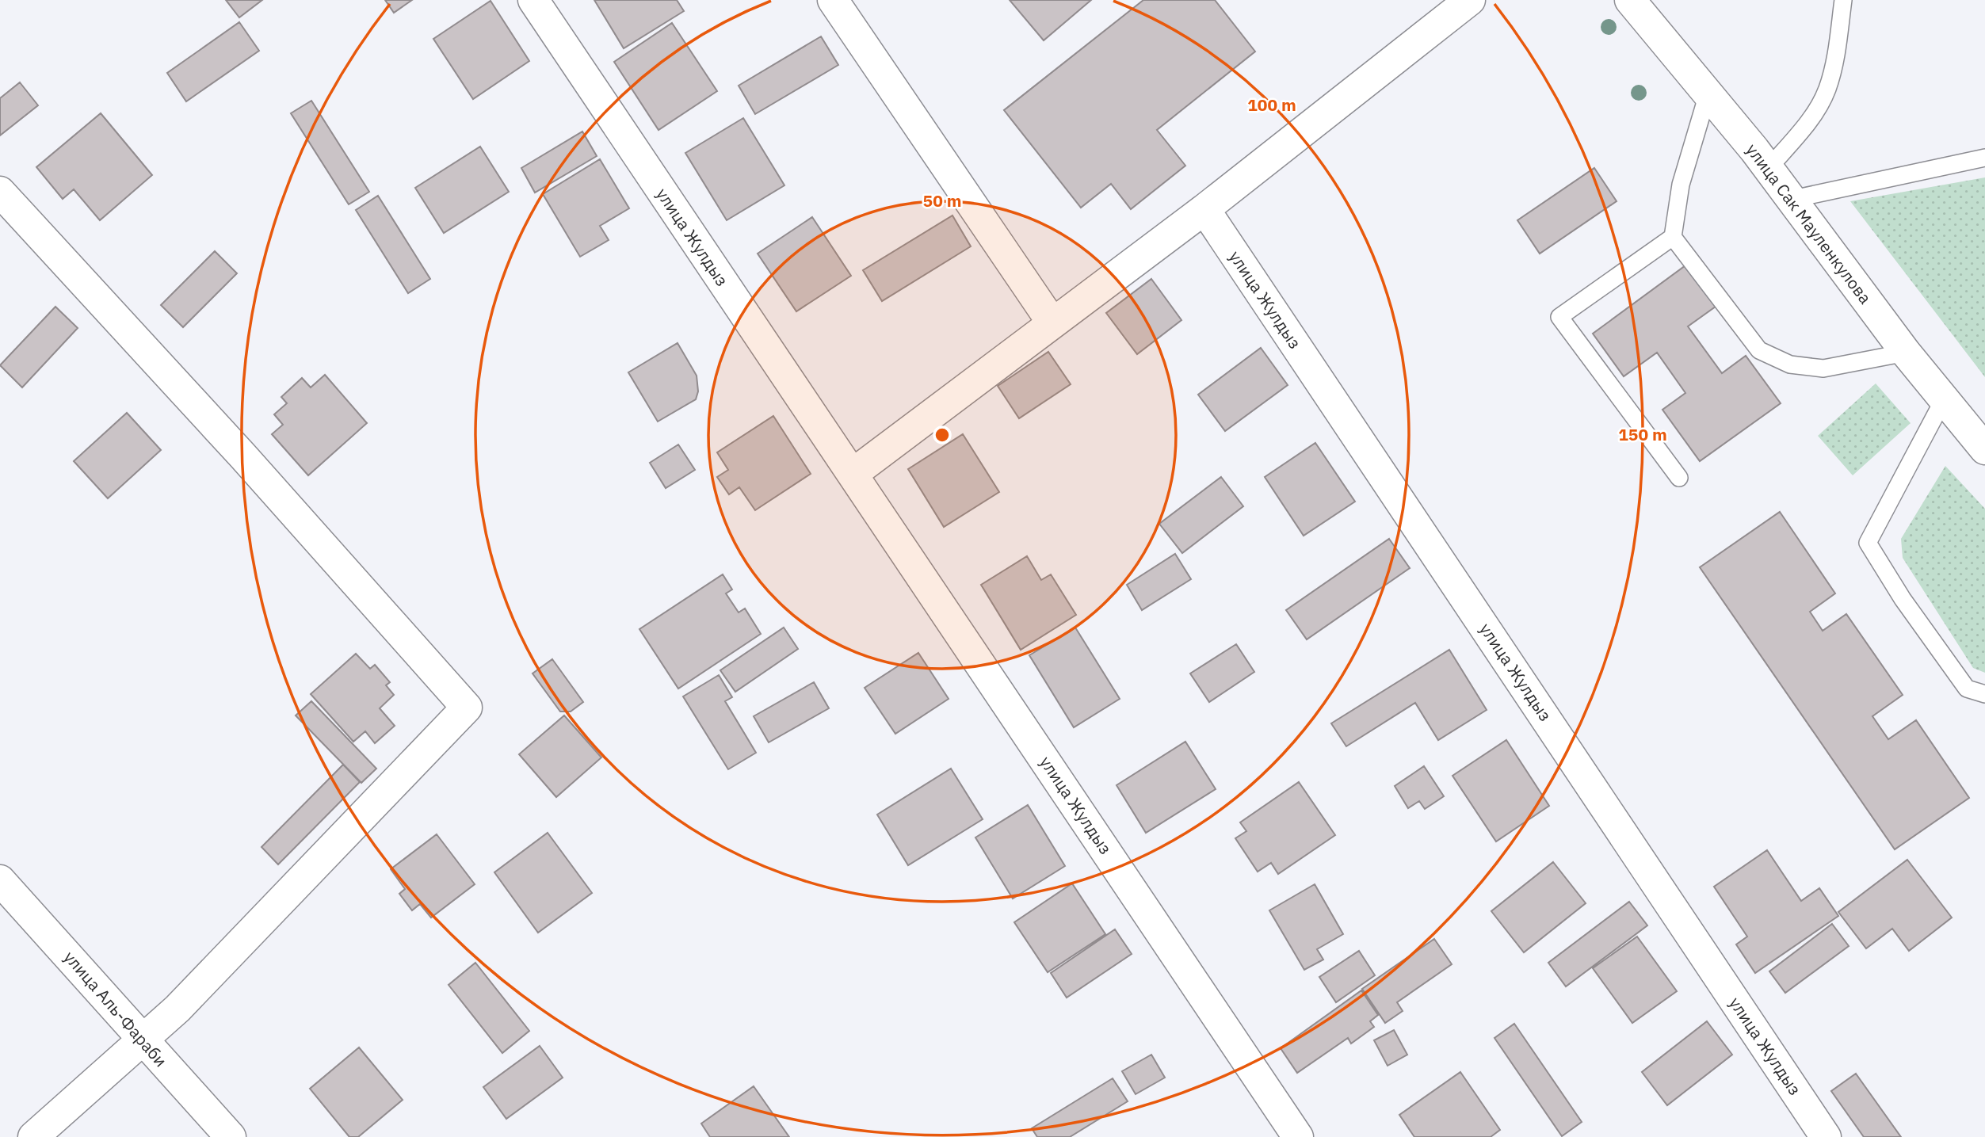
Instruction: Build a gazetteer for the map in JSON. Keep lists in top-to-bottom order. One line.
{"streets":{"street":["улица Сак Мауленкулова","улица Жулдыз","улица Аль-Фараби"]},"rings":["100 m","50 m","150 m"]}
